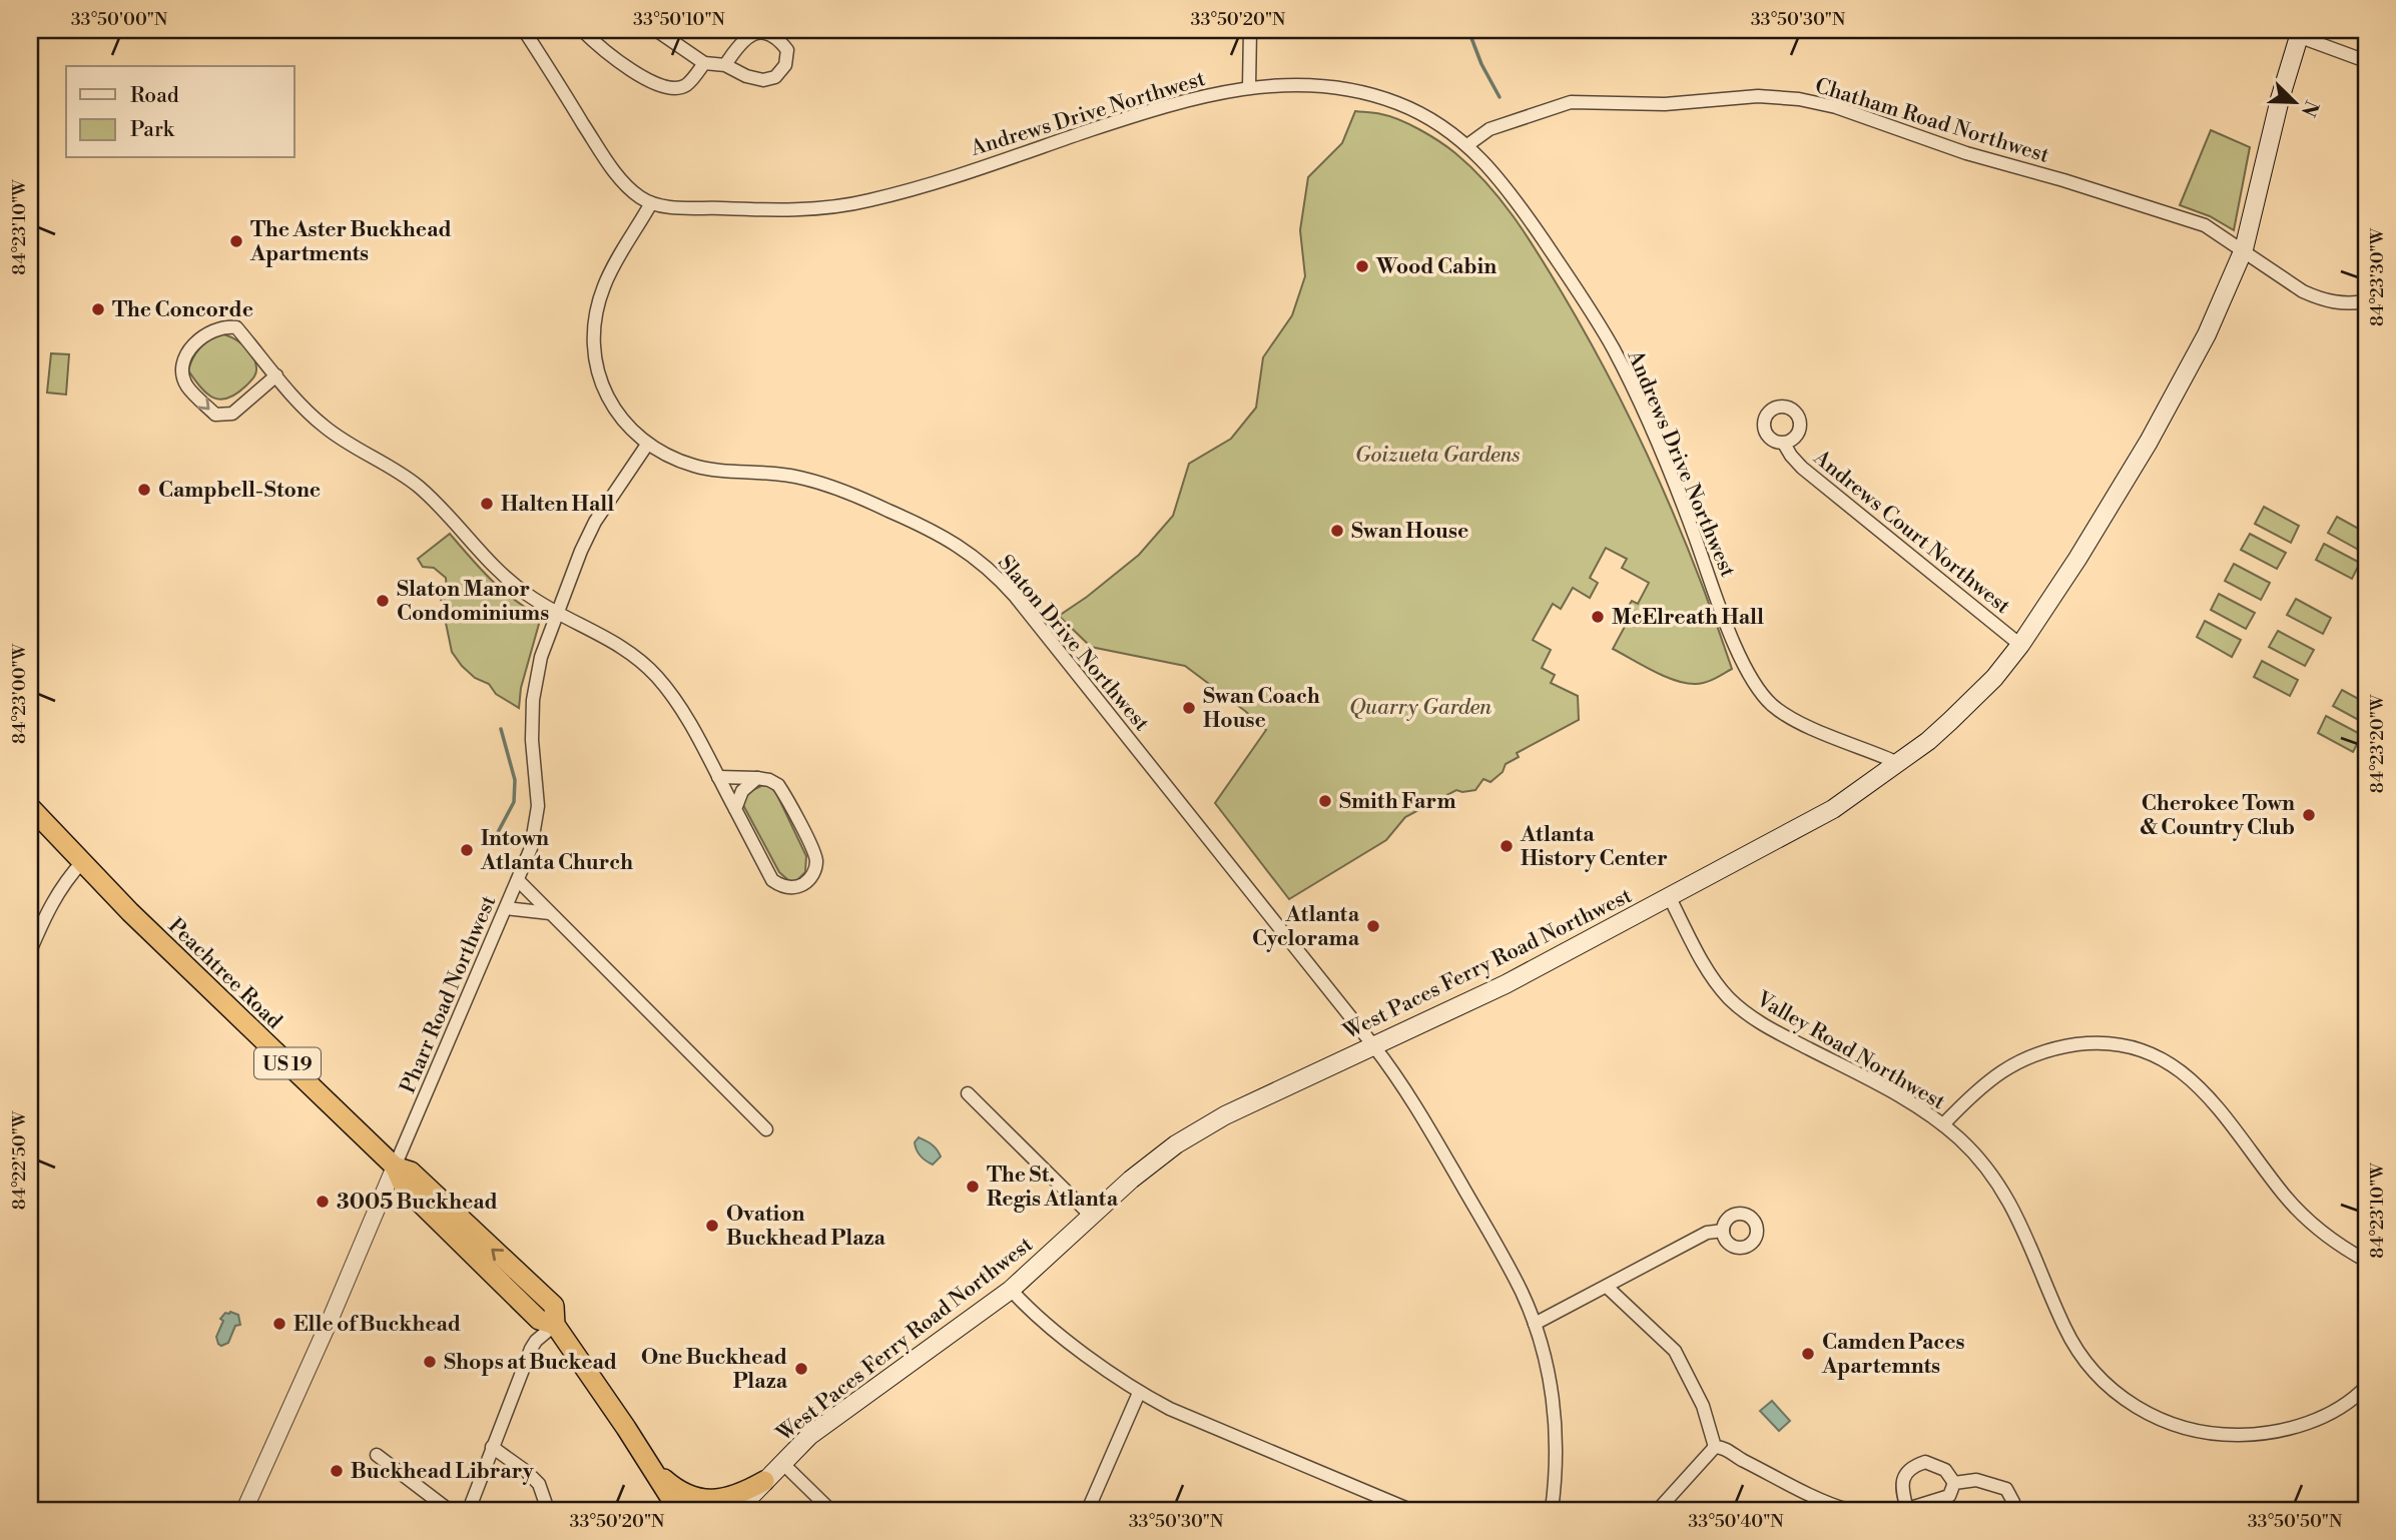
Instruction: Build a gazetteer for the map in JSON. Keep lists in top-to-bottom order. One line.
{"streets":{"highway":["Peachtree Road","US 19"],"main road":["West Paces Ferry Road Northwest"],"street":["Andrews Drive Northwest","Chatham Road Northwest","Andrews Court Northwest","Slaton Drive Northwest","Pharr Road Northwest","Valley Road Northwest"]},"crossings":[["Andrews Drive Northwest","Chatham Road Northwest"],["Andrews Drive Northwest","Slaton Drive Northwest"],["Andrews Drive Northwest","West Paces Ferry Road Northwest"],["Chatham Road Northwest","West Paces Ferry Road Northwest"],["Andrews Court Northwest","West Paces Ferry Road Northwest"],["Slaton Drive Northwest","West Paces Ferry Road Northwest"],["Slaton Drive Northwest","Pharr Road Northwest"],["West Paces Ferry Road Northwest","Valley Road Northwest"],["Peachtree Road","Pharr Road Northwest"],["Peachtree Road","US 19"],["Pharr Road Northwest","US 19"]],"parks":["Goizueta Gardens","Quarry Garden"],"places":["The Aster Buckhead Apartments","Wood Cabin","The Concorde","Campbell-Stone","Halten Hall","Swan House","Slaton Manor Condominiums","McElreath Hall","Swan Coach House","Smith Farm","Cherokee Town & Country Club","Atlanta History Center","Intown Atlanta Church","Atlanta Cyclorama","The St. Regis Atlanta","3005 Buckhead","Ovation Buckhead Plaza","Elle of Buckhead","Camden Paces Apartemnts","Shops at Buckead","One Buckhead Plaza","Buckhead Library"],"legend":["Road","Park"],"north":"bottom right","coordinates":["33°50'00\"N","33°50'10\"N","33°50'20\"N","33°50'30\"N","84°23'10\"W","84°23'30\"W","84°23'00\"W","84°23'20\"W","84°22'50\"W","33°50'40\"N","33°50'50\"N"]}
